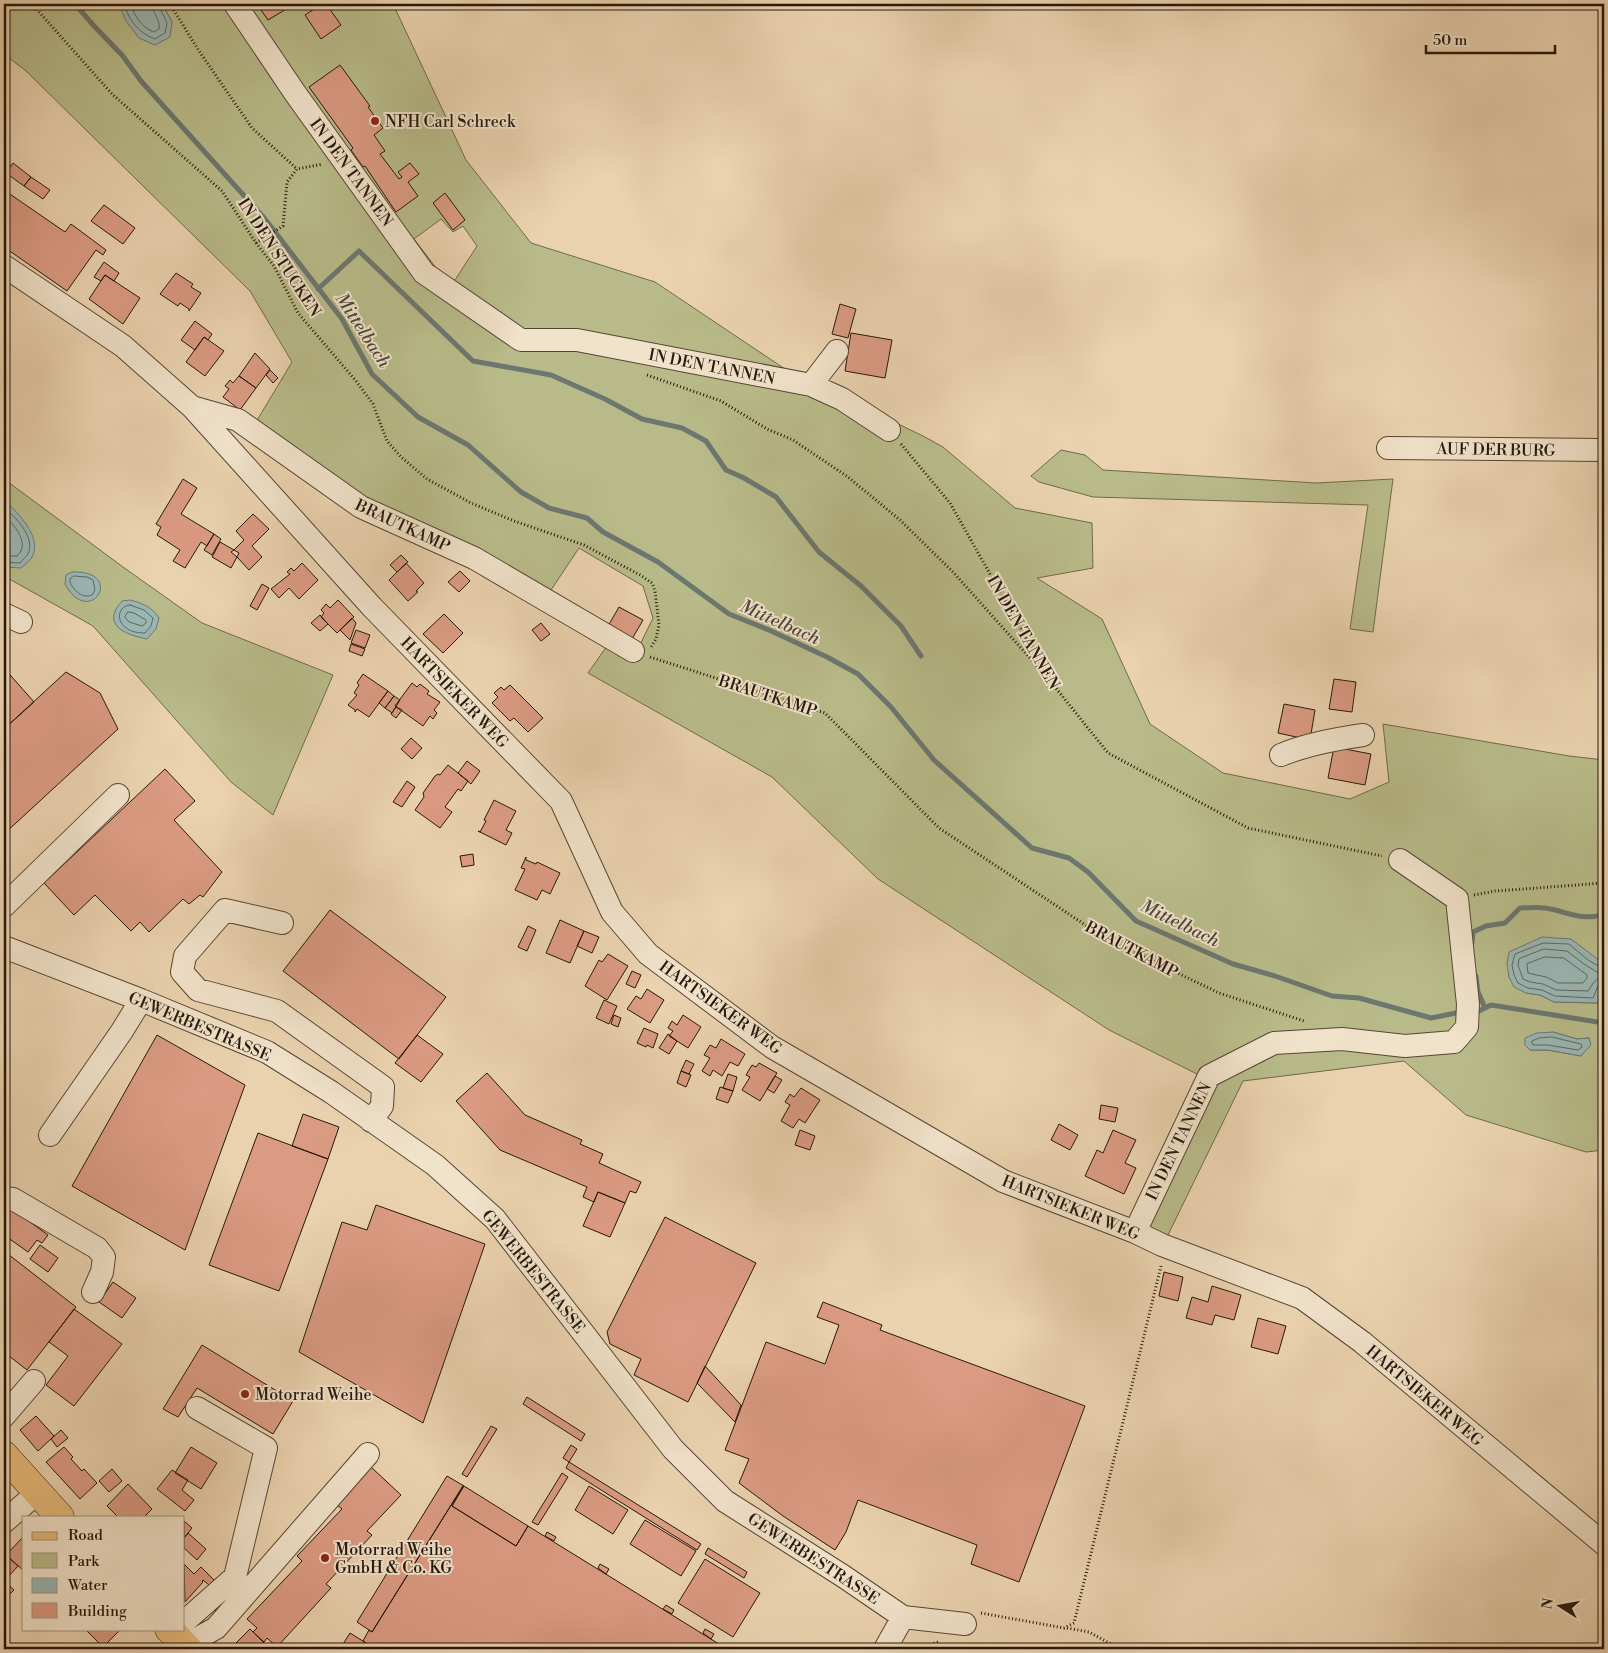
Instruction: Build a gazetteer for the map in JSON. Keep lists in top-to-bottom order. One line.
{"streets":{"street":["IN DEN TANNEN","AUF DER BURG","BRAUTKAMP","HARTSIEKER WEG","GEWERBESTRASSE"],"path":["IN DEN STUCKEN"]},"crossings":[["IN DEN TANNEN","HARTSIEKER WEG"],["IN DEN STUCKEN","BRAUTKAMP"],["BRAUTKAMP","HARTSIEKER WEG"]],"water":["Mittelbach"],"places":["NFH Carl Schreck","Motorrad Weihe","Motorrad Weihe GmbH & Co. KG"],"legend":["Road","Park","Water","Building"],"scale_bar":"50 m","north":"left"}
